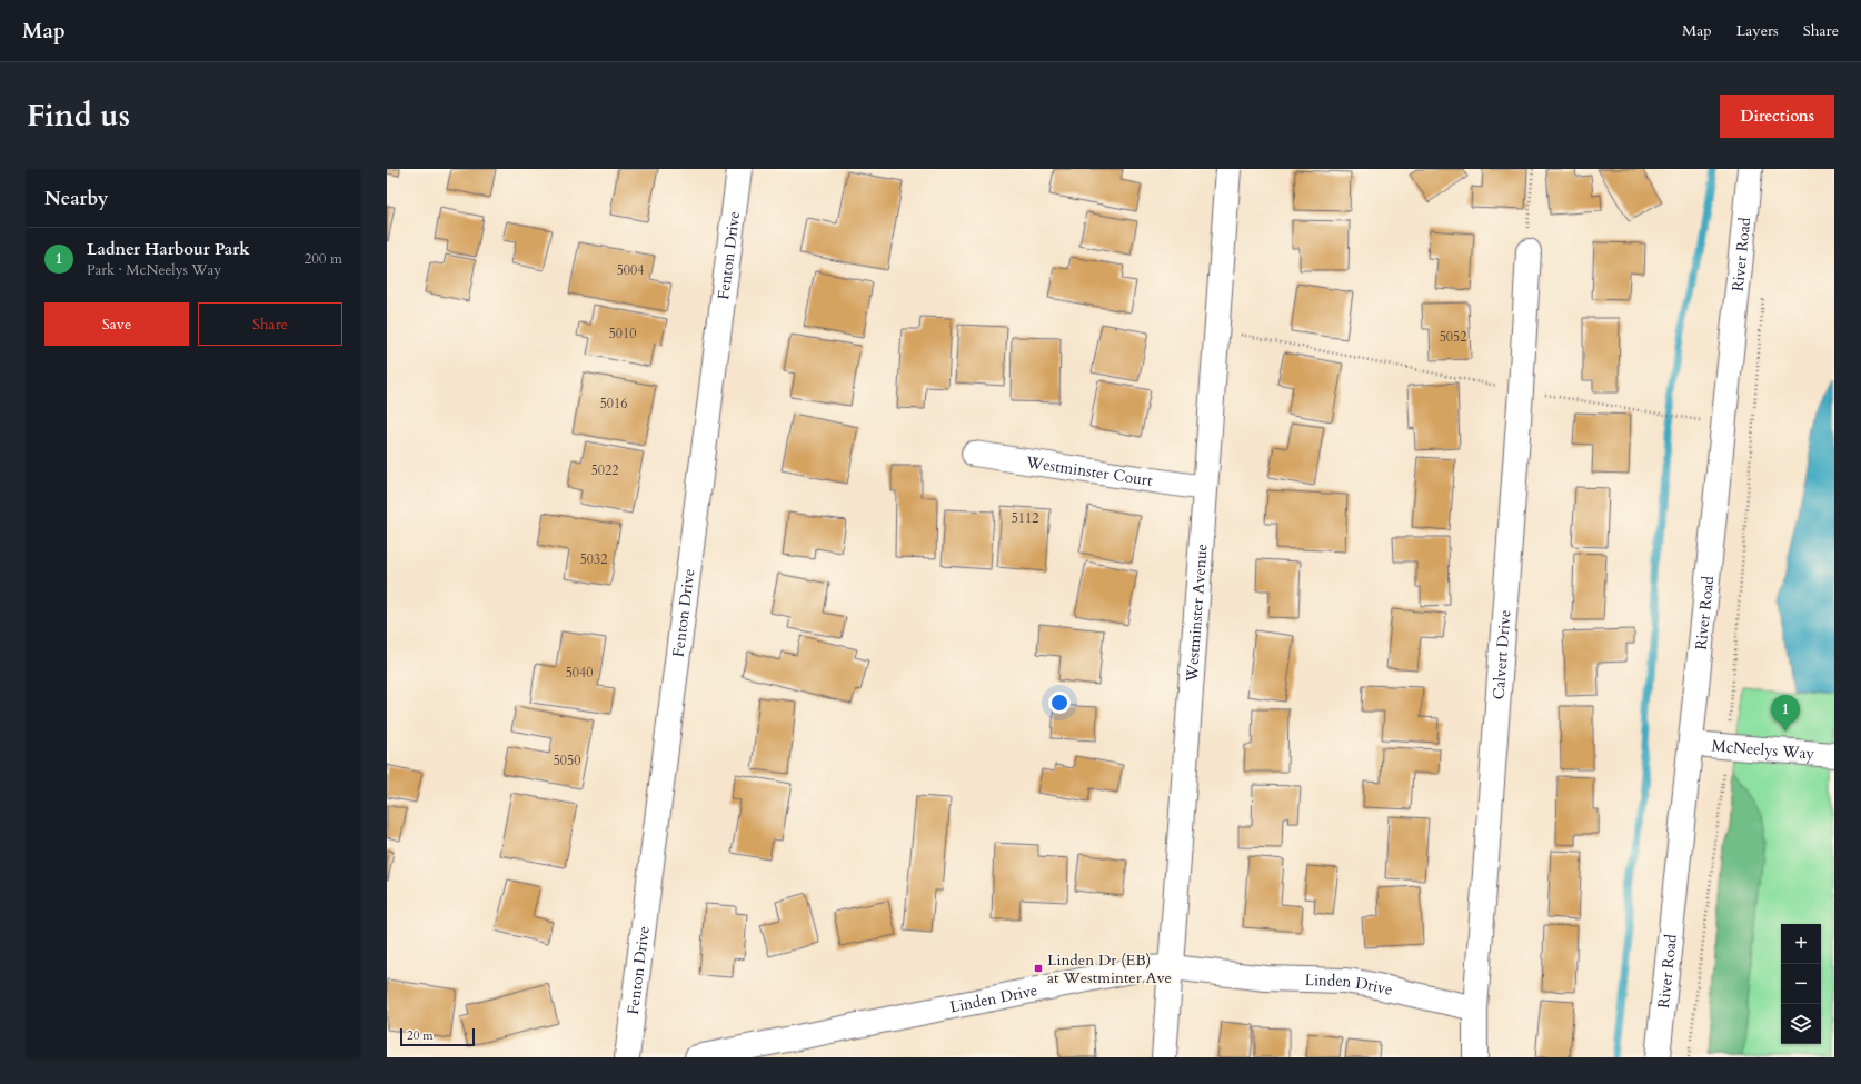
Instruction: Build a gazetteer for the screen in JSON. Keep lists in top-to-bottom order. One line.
{"streets":{"street":["River Road","Fenton Drive","Westminster Court","Westminster Avenue","Calvert Drive","McNeelys Way","Linden Drive"]},"crossings":[["River Road","McNeelys Way"],["Westminster Court","Westminster Avenue"],["Westminster Avenue","Linden Drive"],["Calvert Drive","Linden Drive"]],"places":{"transit":["Linden Dr (EB) at Westminter Ave"]},"house_numbers":["5004","5010","5052","5016","5022","5112","5032","5040","5050"],"scale_bar":"20 m","page":{"header":"Map","nav":["Map","Layers","Share"],"title":"Find us","buttons":["Directions",["Save","Share"]],"heading":"Nearby","list":[{"mark":"1","name":"Ladner Harbour Park","note":"Park · McNeelys Way","value":"200 m"}],"pins":"1","map_buttons":["+","−"],"scale":"20 m"}}
